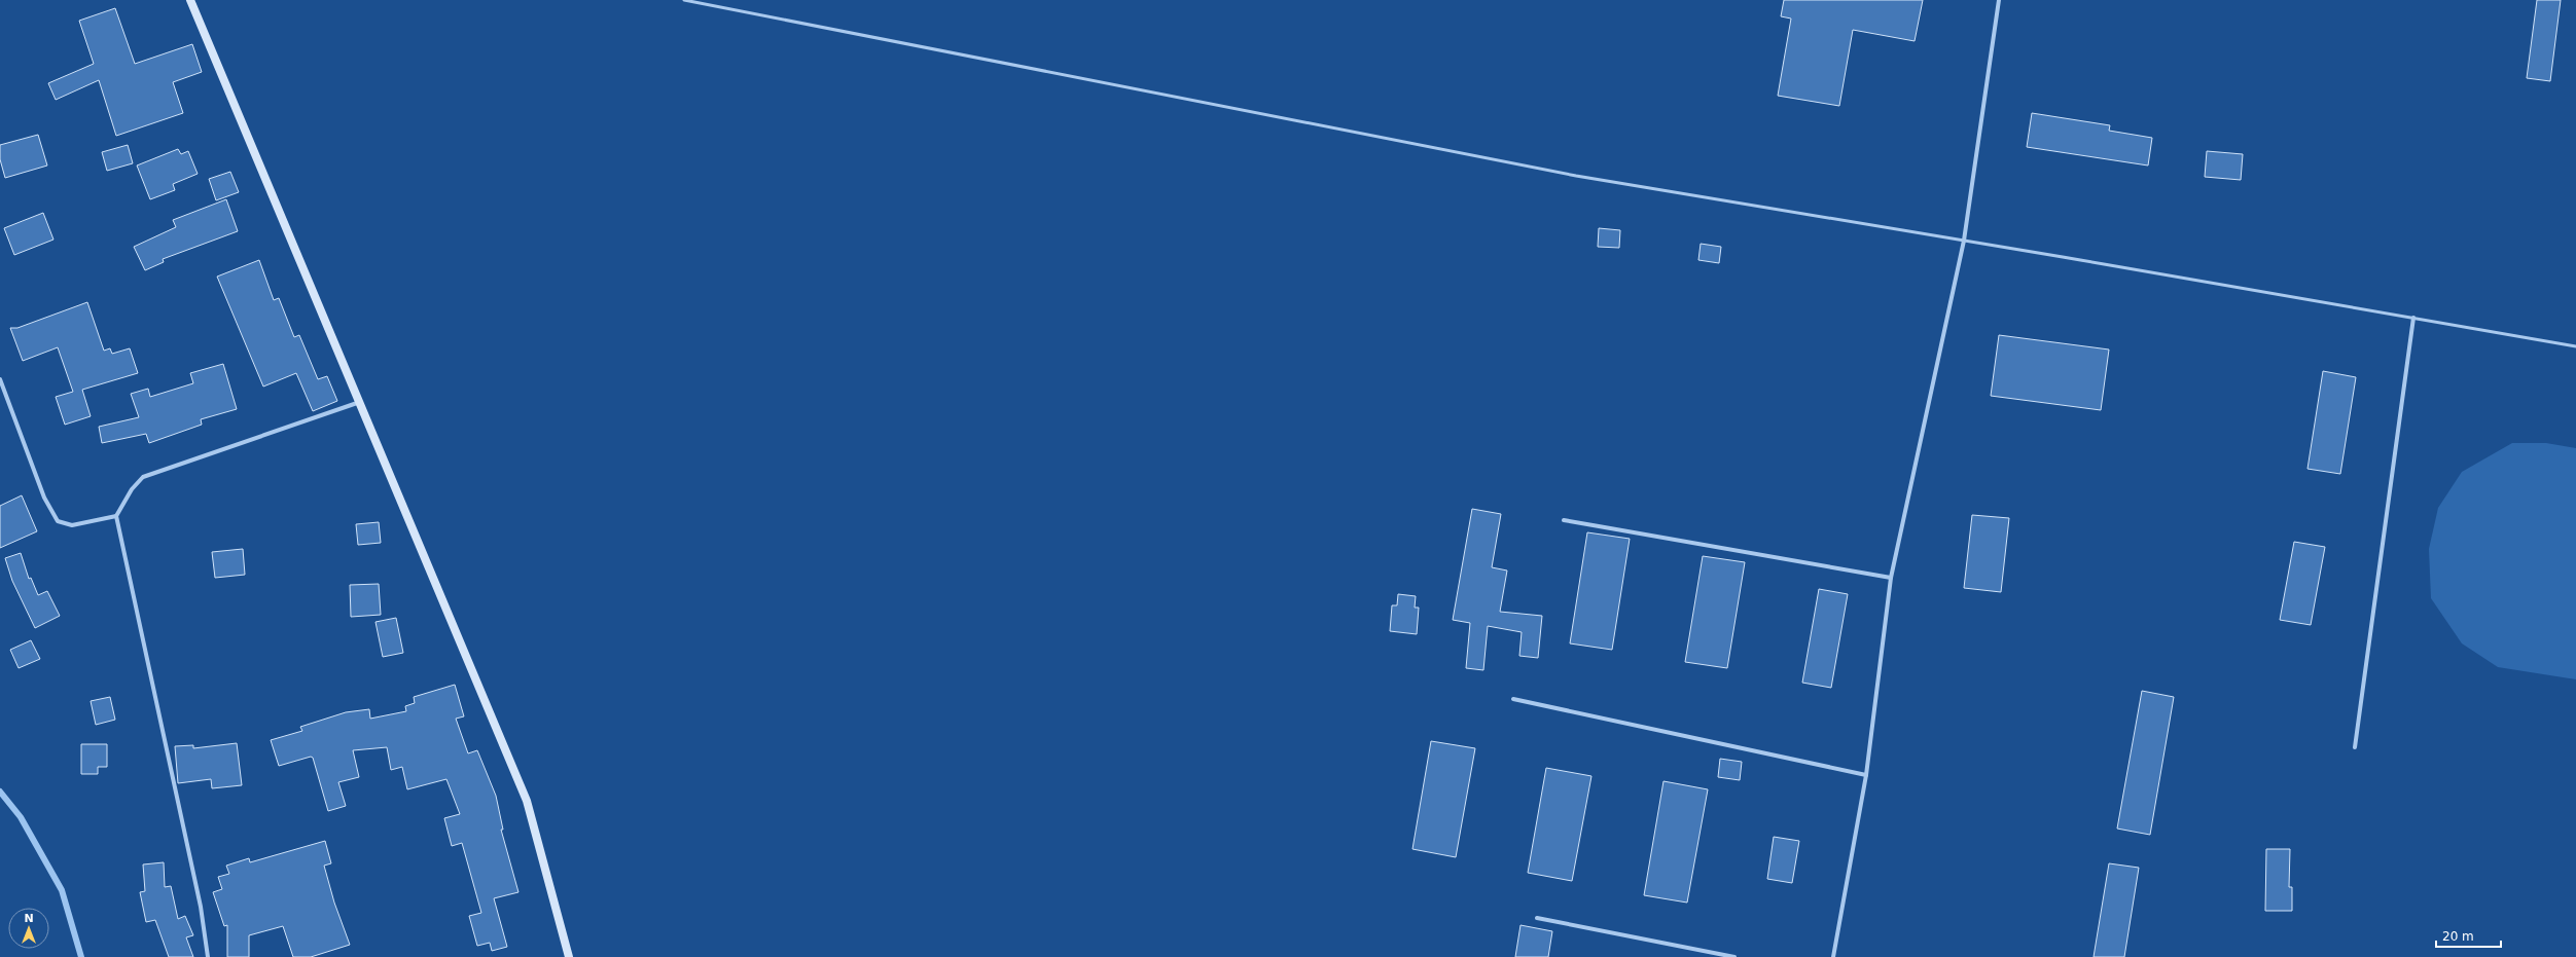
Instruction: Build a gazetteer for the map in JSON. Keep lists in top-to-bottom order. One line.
{"scale_bar":"20 m","north":"top"}
